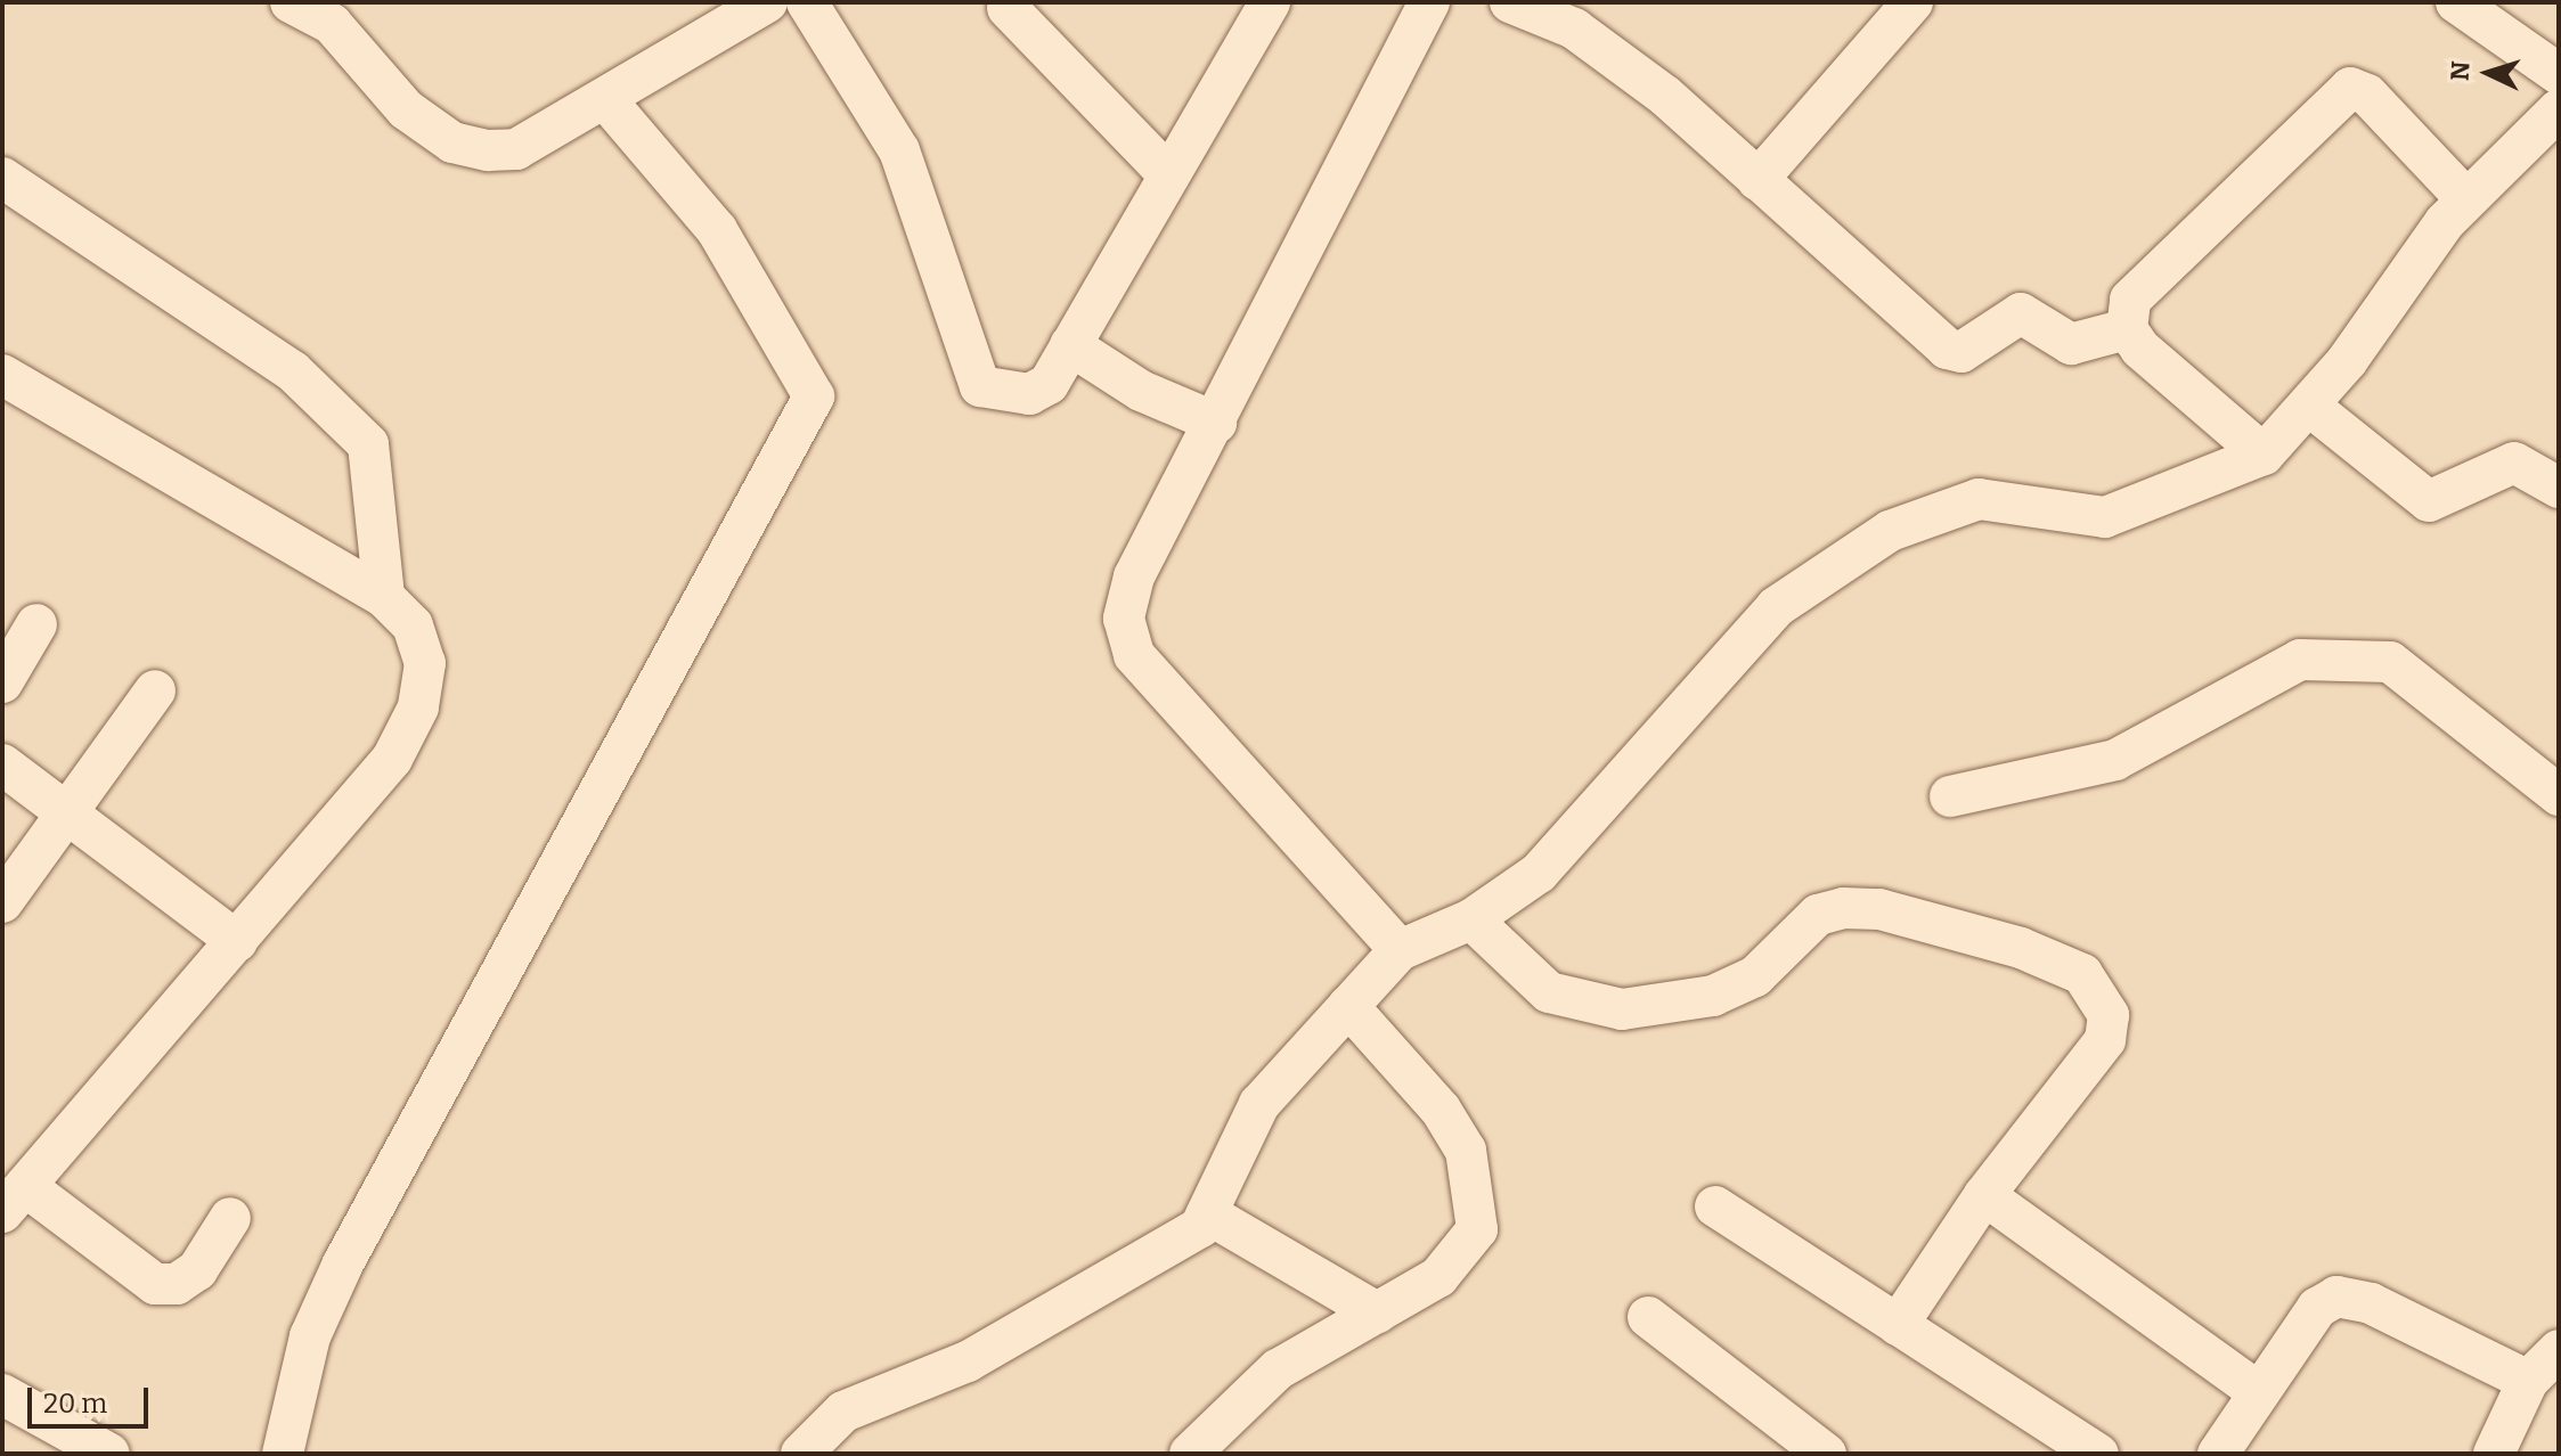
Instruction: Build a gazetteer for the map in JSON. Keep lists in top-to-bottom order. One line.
{"scale_bar":"20 m","north":"left"}
